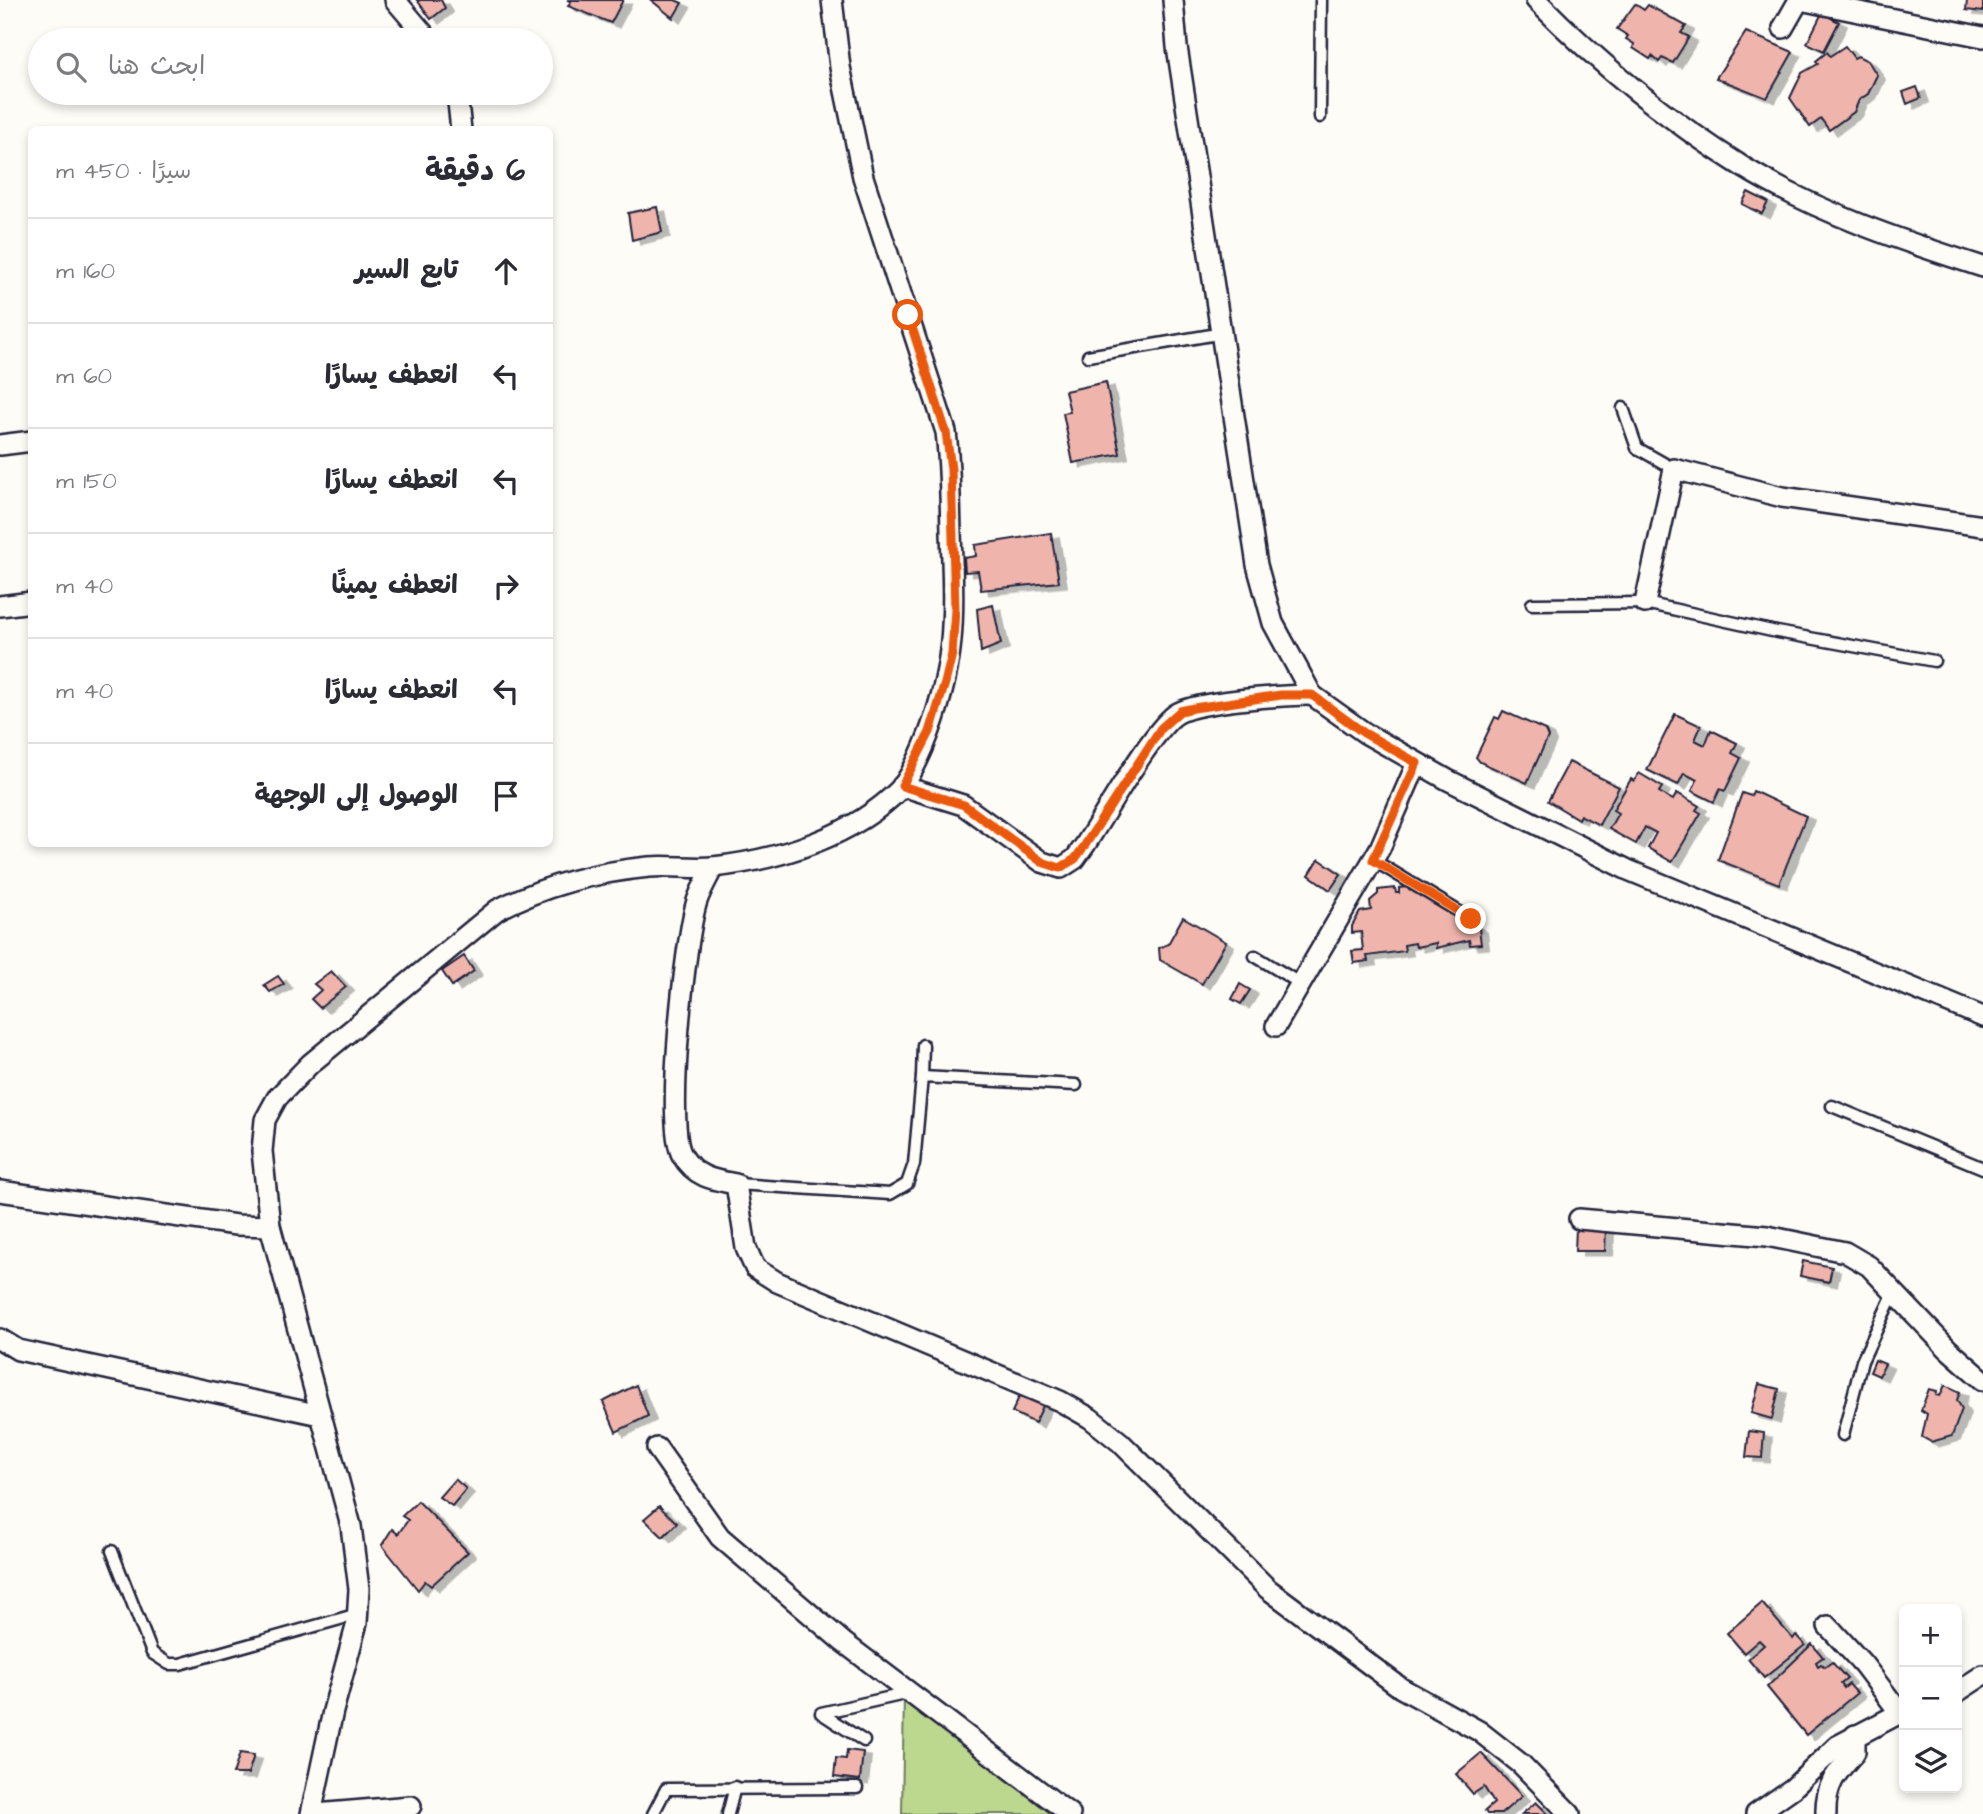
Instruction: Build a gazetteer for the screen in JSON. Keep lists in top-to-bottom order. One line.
{"page":{"search":"ابحث هنا","heading":["6 دقيقة","سيرًا · 450 m"],"list":[["تابع السير","160 m"],["انعطف يسارًا","60 m"],["انعطف يسارًا","150 m"],["انعطف يمينًا","40 m"],["انعطف يسارًا","40 m"],"الوصول إلى الوجهة"],"map_buttons":["+","−"]}}
